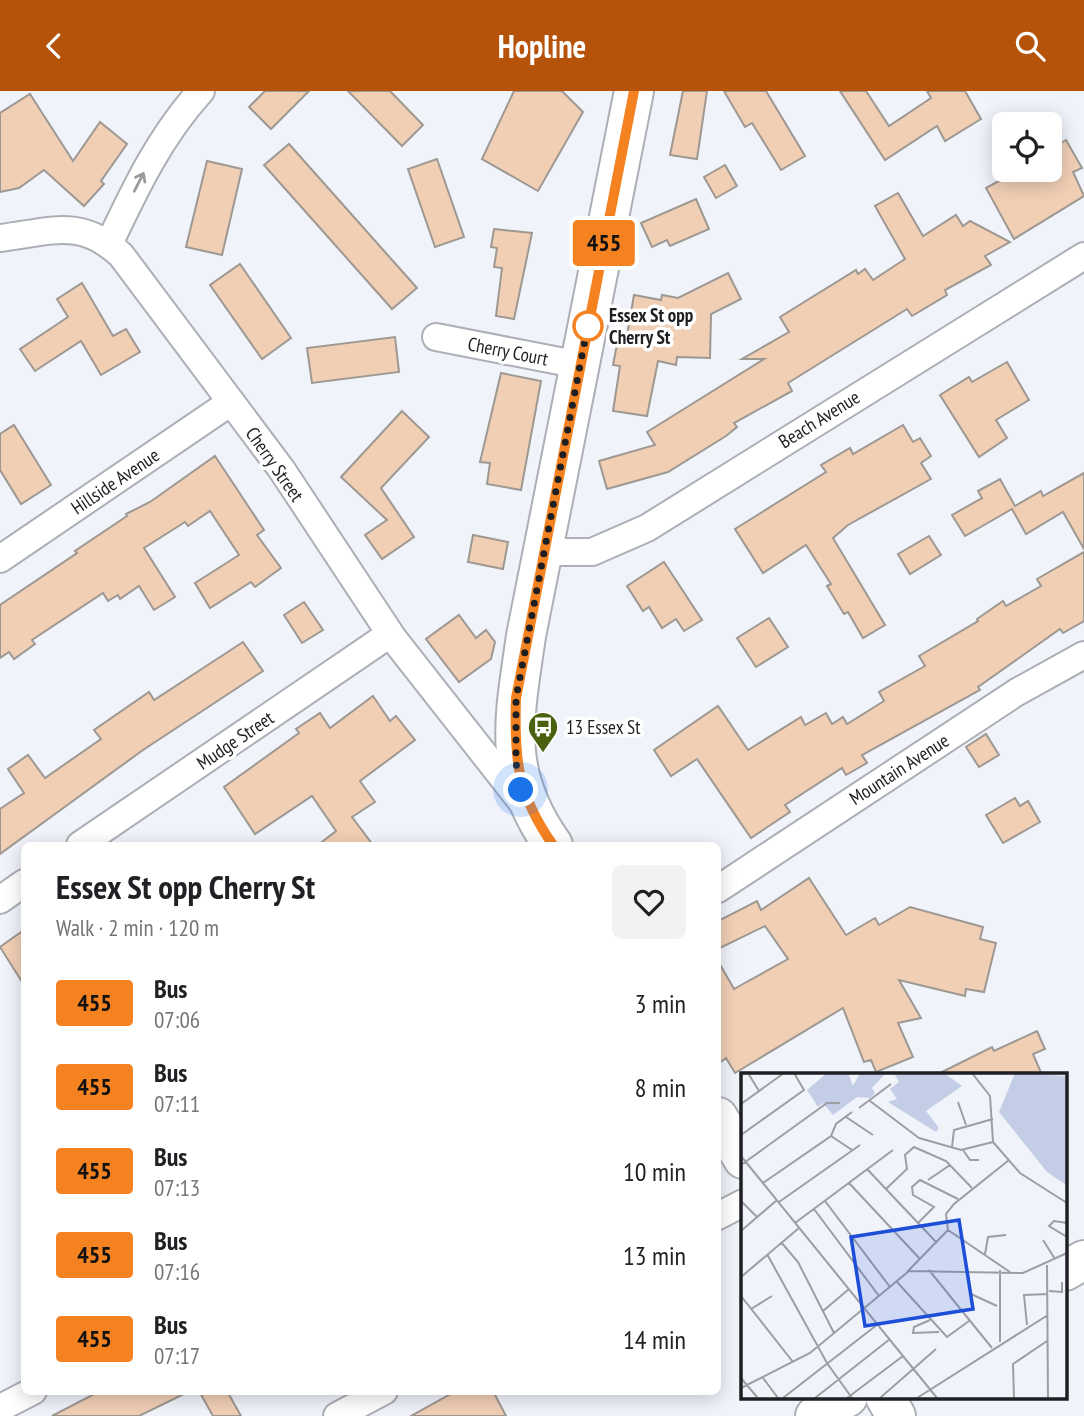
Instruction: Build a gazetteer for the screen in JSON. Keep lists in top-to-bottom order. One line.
{"streets":{"street":["Cherry Court","Beach Avenue","Cherry Street","Hillside Avenue","Mudge Street","Mountain Avenue"]},"crossings":[["Cherry Street","Hillside Avenue"],["Cherry Street","Mudge Street"]],"places":{"other":["Essex St opp Cherry St"],"bus stop":["13 Essex St"]},"lines":["bus line 455"],"page":{"header":"Hopline","on_map":"455","heading":["Essex St opp Cherry St","Walk · 2 min · 120 m"],"list":[{"mark":"455","name":"Bus","note":"07:06","value":"3 min"},{"mark":"455","name":"Bus","note":"07:11","value":"8 min"},{"mark":"455","name":"Bus","note":"07:13","value":"10 min"},{"mark":"455","name":"Bus","note":"07:16","value":"13 min"},{"mark":"455","name":"Bus","note":"07:17","value":"14 min"}]}}
